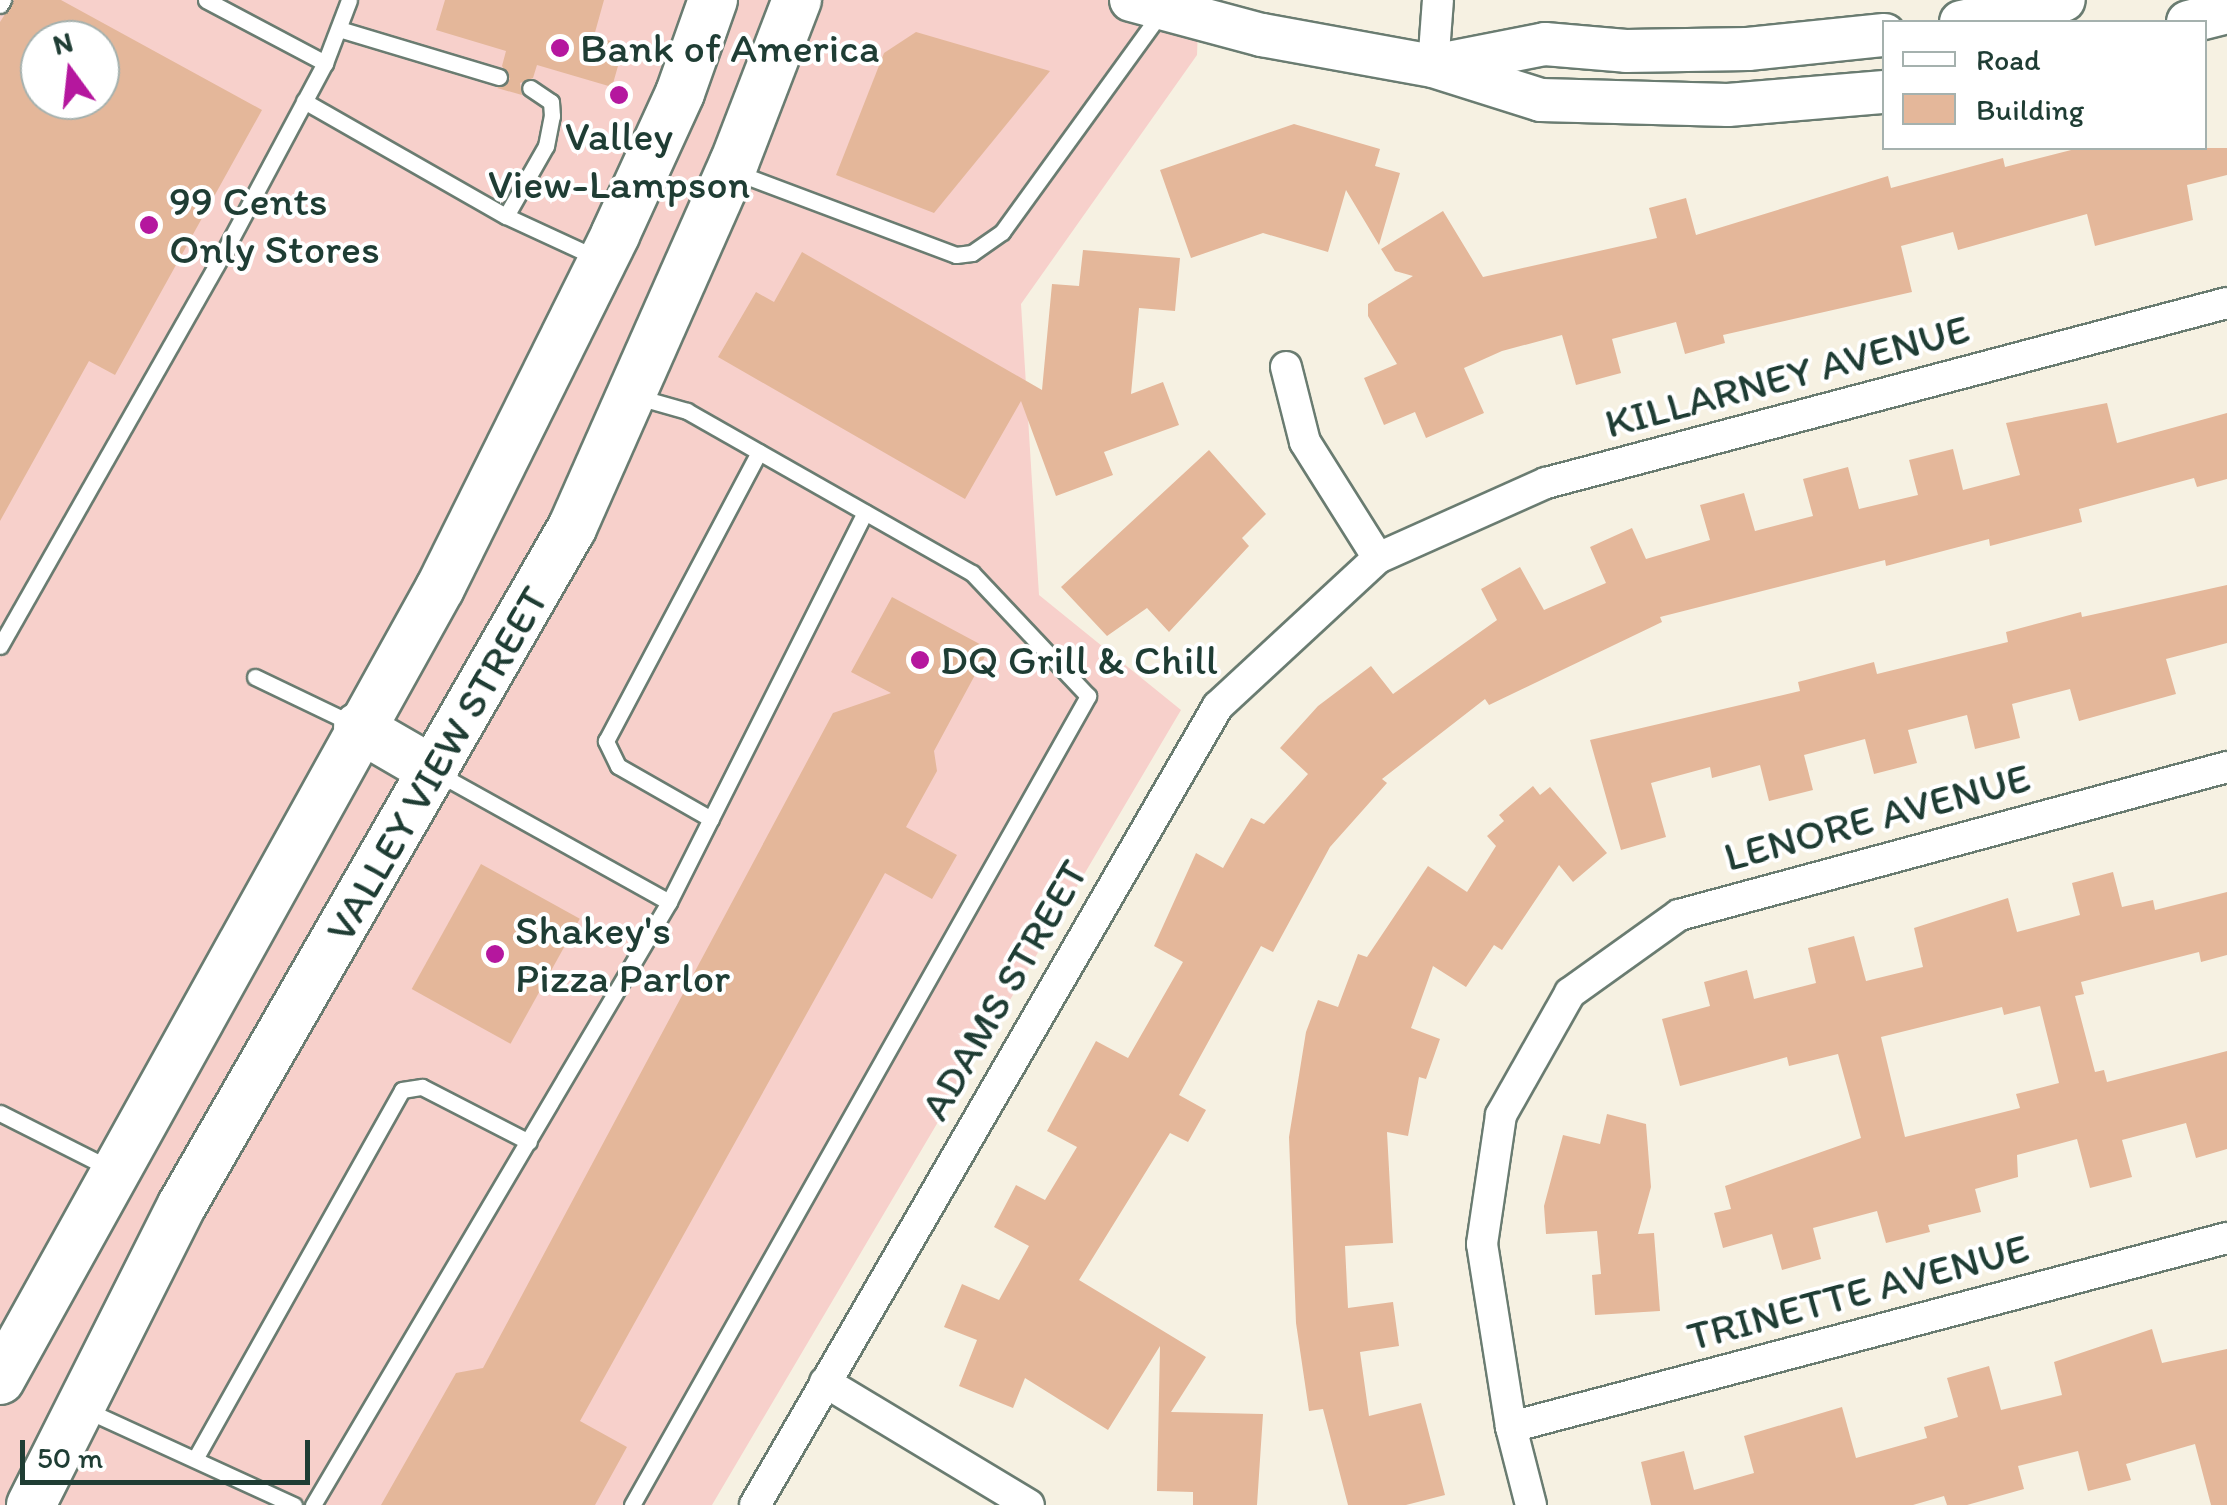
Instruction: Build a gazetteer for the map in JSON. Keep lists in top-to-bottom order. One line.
{"streets":{"main road":["VALLEY VIEW STREET"],"street":["KILLARNEY AVENUE","LENORE AVENUE","ADAMS STREET","TRINETTE AVENUE"]},"crossings":[["KILLARNEY AVENUE","ADAMS STREET"],["LENORE AVENUE","TRINETTE AVENUE"]],"places":["Bank of America","Valley View-Lampson","99 Cents Only Stores","DQ Grill & Chill","Shakey's Pizza Parlor"],"legend":["Road","Building"],"scale_bar":"50 m","north":"top"}
